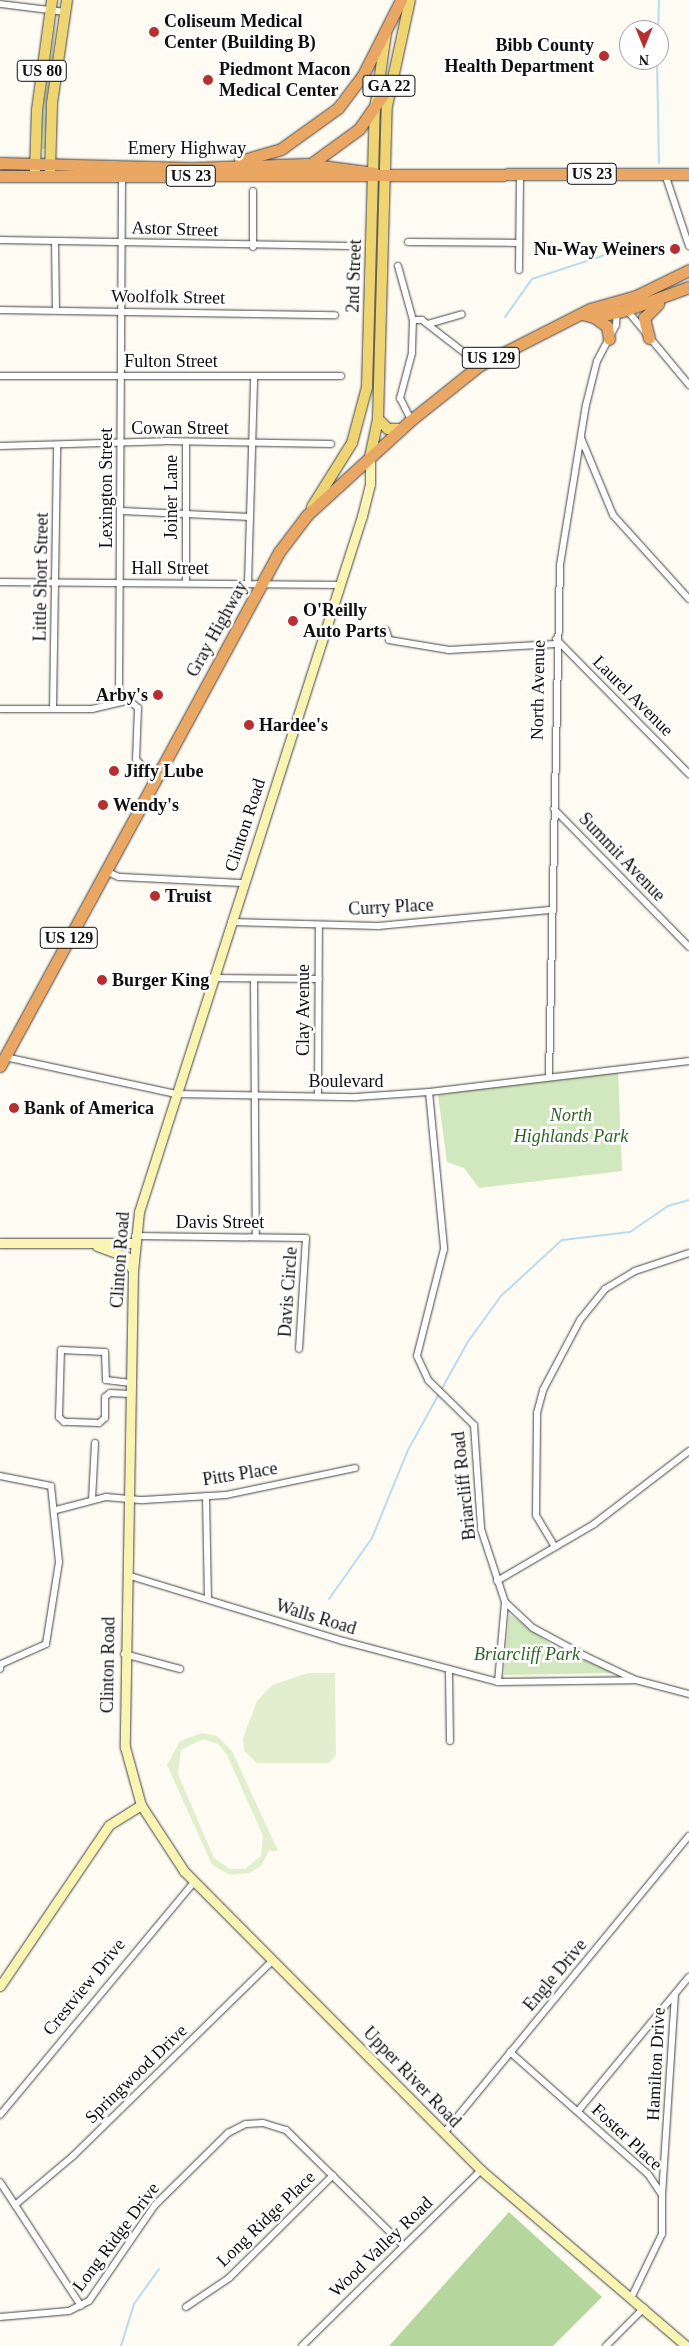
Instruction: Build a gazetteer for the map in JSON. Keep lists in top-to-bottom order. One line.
{"streets":{"highway":["Emery Highway","US 23","US 129","Gray Highway"],"main road":["US 80","GA 22","2nd Street"],"street":["Astor Street","Woolfolk Street","Fulton Street","Cowan Street","Lexington Street","Joiner Lane","Hall Street","Little Short Street","North Avenue","Laurel Avenue","Clinton Road","Summit Avenue","Curry Place","Clay Avenue","Boulevard","Davis Street","Davis Circle","Pitts Place","Briarcliff Road","Walls Road","Engle Drive","Crestview Drive","Hamilton Drive","Springwood Drive","Upper River Road","Foster Place","Long Ridge Place","Long Ridge Drive","Wood Valley Road"]},"crossings":[["US 80","Emery Highway"],["Emery Highway","2nd Street"],["Emery Highway","Lexington Street"],["Astor Street","Lexington Street"],["2nd Street","Gray Highway"],["2nd Street","Clinton Road"],["Woolfolk Street","Lexington Street"],["US 129","Gray Highway"],["US 129","North Avenue"],["Fulton Street","Lexington Street"],["Cowan Street","Lexington Street"],["Cowan Street","Joiner Lane"],["Cowan Street","Little Short Street"],["Lexington Street","Hall Street"],["Lexington Street","Gray Highway"],["Joiner Lane","Hall Street"],["Hall Street","Little Short Street"],["Hall Street","Gray Highway"],["Hall Street","Clinton Road"],["Gray Highway","Clinton Road"],["Gray Highway","Boulevard"],["North Avenue","Laurel Avenue"],["North Avenue","Summit Avenue"],["North Avenue","Curry Place"],["North Avenue","Boulevard"],["Clinton Road","Curry Place"],["Clinton Road","Boulevard"],["Clinton Road","Davis Street"],["Clinton Road","Pitts Place"],["Clinton Road","Walls Road"],["Clinton Road","Upper River Road"],["Curry Place","Clay Avenue"],["Clay Avenue","Boulevard"],["Boulevard","Briarcliff Road"],["Davis Street","Davis Circle"],["Engle Drive","Upper River Road"],["Engle Drive","Foster Place"],["Crestview Drive","Upper River Road"],["Hamilton Drive","Foster Place"],["Springwood Drive","Upper River Road"],["Upper River Road","Foster Place"],["Upper River Road","Wood Valley Road"],["Long Ridge Place","Long Ridge Drive"],["Long Ridge Place","Wood Valley Road"]],"parks":["North Highlands Park","Briarcliff Park"],"places":["Coliseum Medical Center (Building B)","Bibb County Health Department","Piedmont Macon Medical Center","Nu-Way Weiners","O'Reilly Auto Parts","Arby's","Hardee's","Jiffy Lube","Wendy's","Truist","Burger King","Bank of America"],"north":"bottom"}
